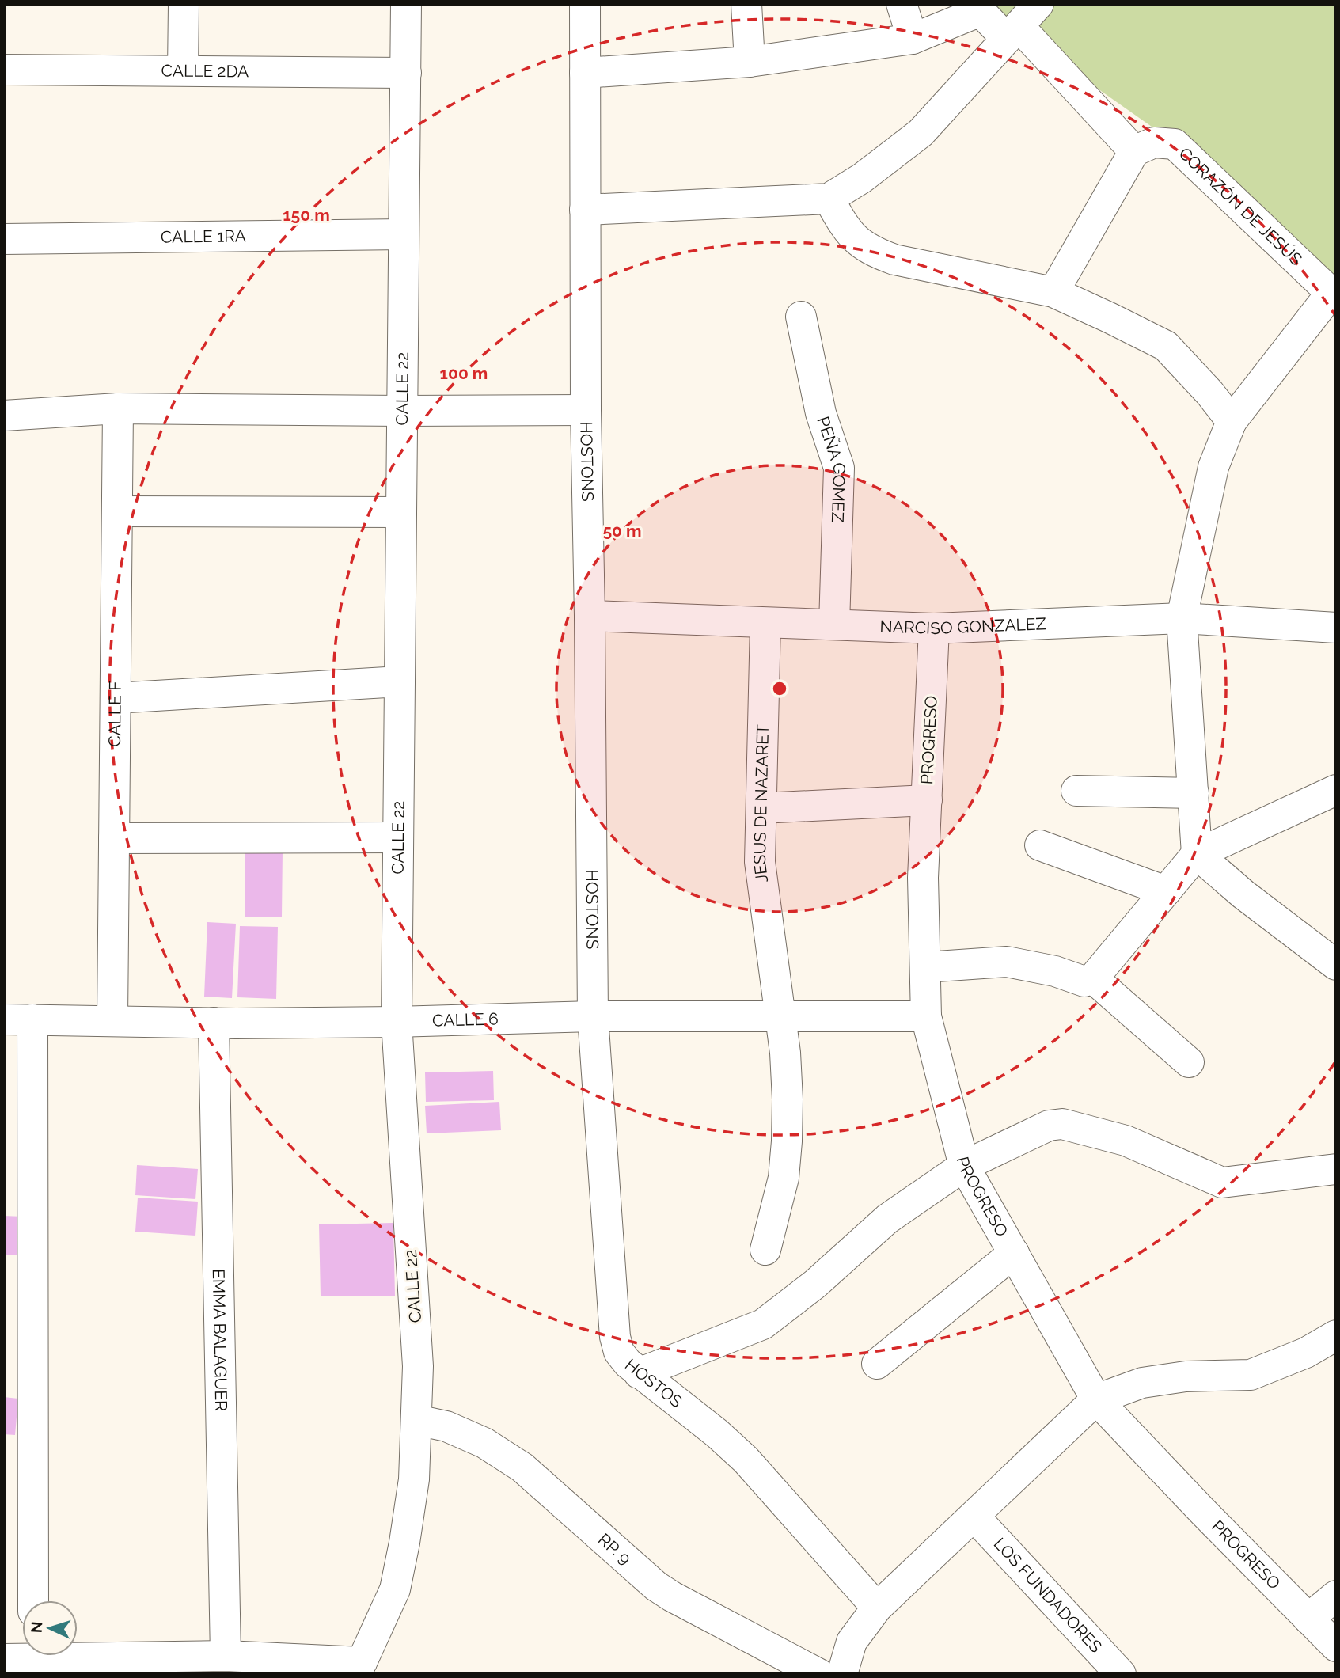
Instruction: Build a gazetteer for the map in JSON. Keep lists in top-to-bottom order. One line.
{"streets":{"street":["CALLE 2DA","CORAZÓN DE JESÚS","CALLE 1RA","CALLE 22","HOSTONS","PEÑA GOMEZ","NARCISO GONZALEZ","CALLE F","PROGRESO","JESUS DE NAZARET","CALLE 6","EMMA BALAGUER","HOSTOS","RP. 9","LOS FUNDADORES"]},"crossings":[["CALLE 2DA","CALLE 22"],["CALLE 1RA","CALLE 22"],["CALLE 22","CALLE 6"],["CALLE 22","RP. 9"],["HOSTONS","NARCISO GONZALEZ"],["HOSTONS","CALLE 6"],["HOSTONS","HOSTOS"],["PEÑA GOMEZ","NARCISO GONZALEZ"],["NARCISO GONZALEZ","PROGRESO"],["NARCISO GONZALEZ","JESUS DE NAZARET"],["CALLE F","CALLE 6"],["PROGRESO","CALLE 6"],["JESUS DE NAZARET","CALLE 6"],["CALLE 6","EMMA BALAGUER"],["CALLE 6","HOSTOS"]],"north":"left","rings":["150 m","100 m","50 m"]}
